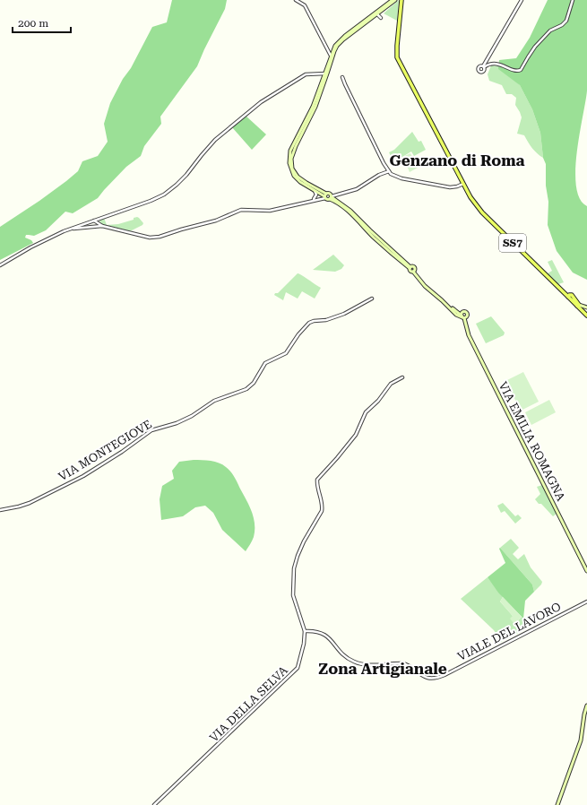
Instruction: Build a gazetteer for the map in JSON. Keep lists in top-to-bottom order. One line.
{"streets":{"main road":["SS7","VIA EMILIA ROMAGNA"],"street":["VIA MONTEGIOVE","VIALE DEL LAVORO","VIA DELLA SELVA"]},"crossings":[["VIALE DEL LAVORO","VIA DELLA SELVA"]],"districts":["Genzano di Roma","Zona Artigianale"],"scale_bar":"200 m"}
